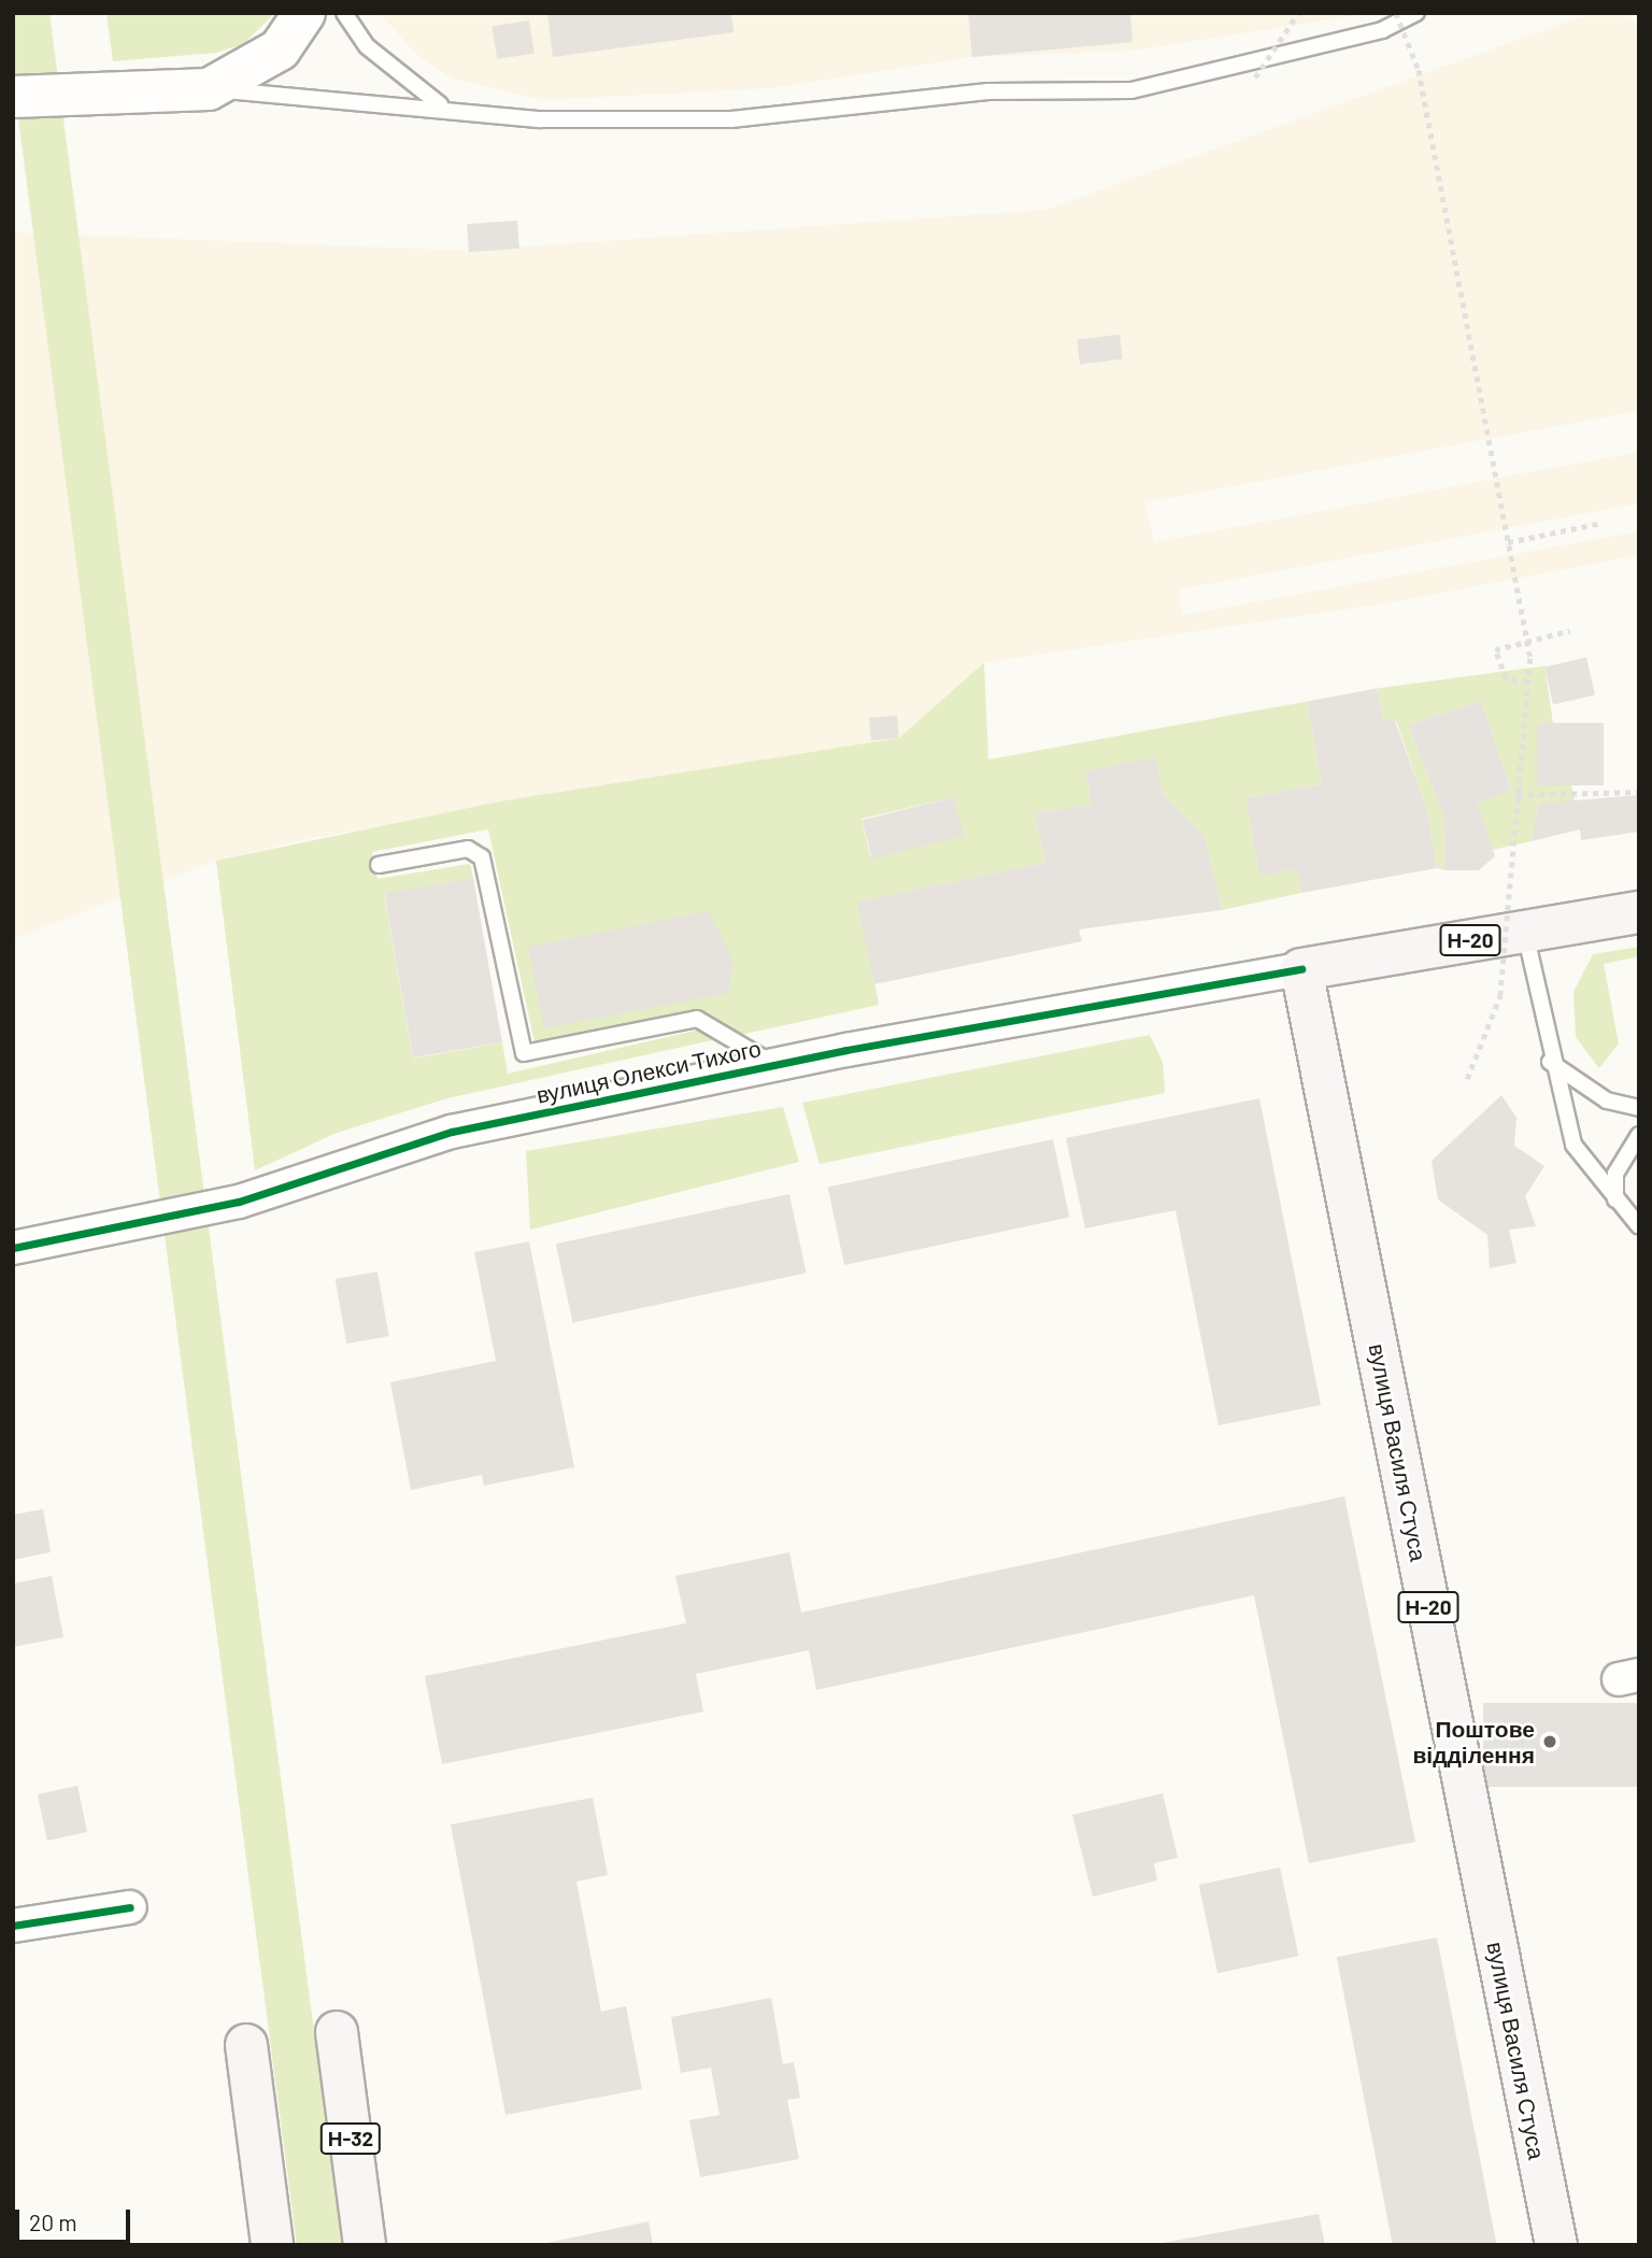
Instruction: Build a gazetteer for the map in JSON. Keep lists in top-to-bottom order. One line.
{"streets":{"main road":["Н-20","вулиця Олекси Тихого","вулиця Василя Стуса","Н-32"]},"crossings":[["вулиця Олекси Тихого","вулиця Василя Стуса"]],"places":["Поштове відділення"],"scale_bar":"20 m"}
